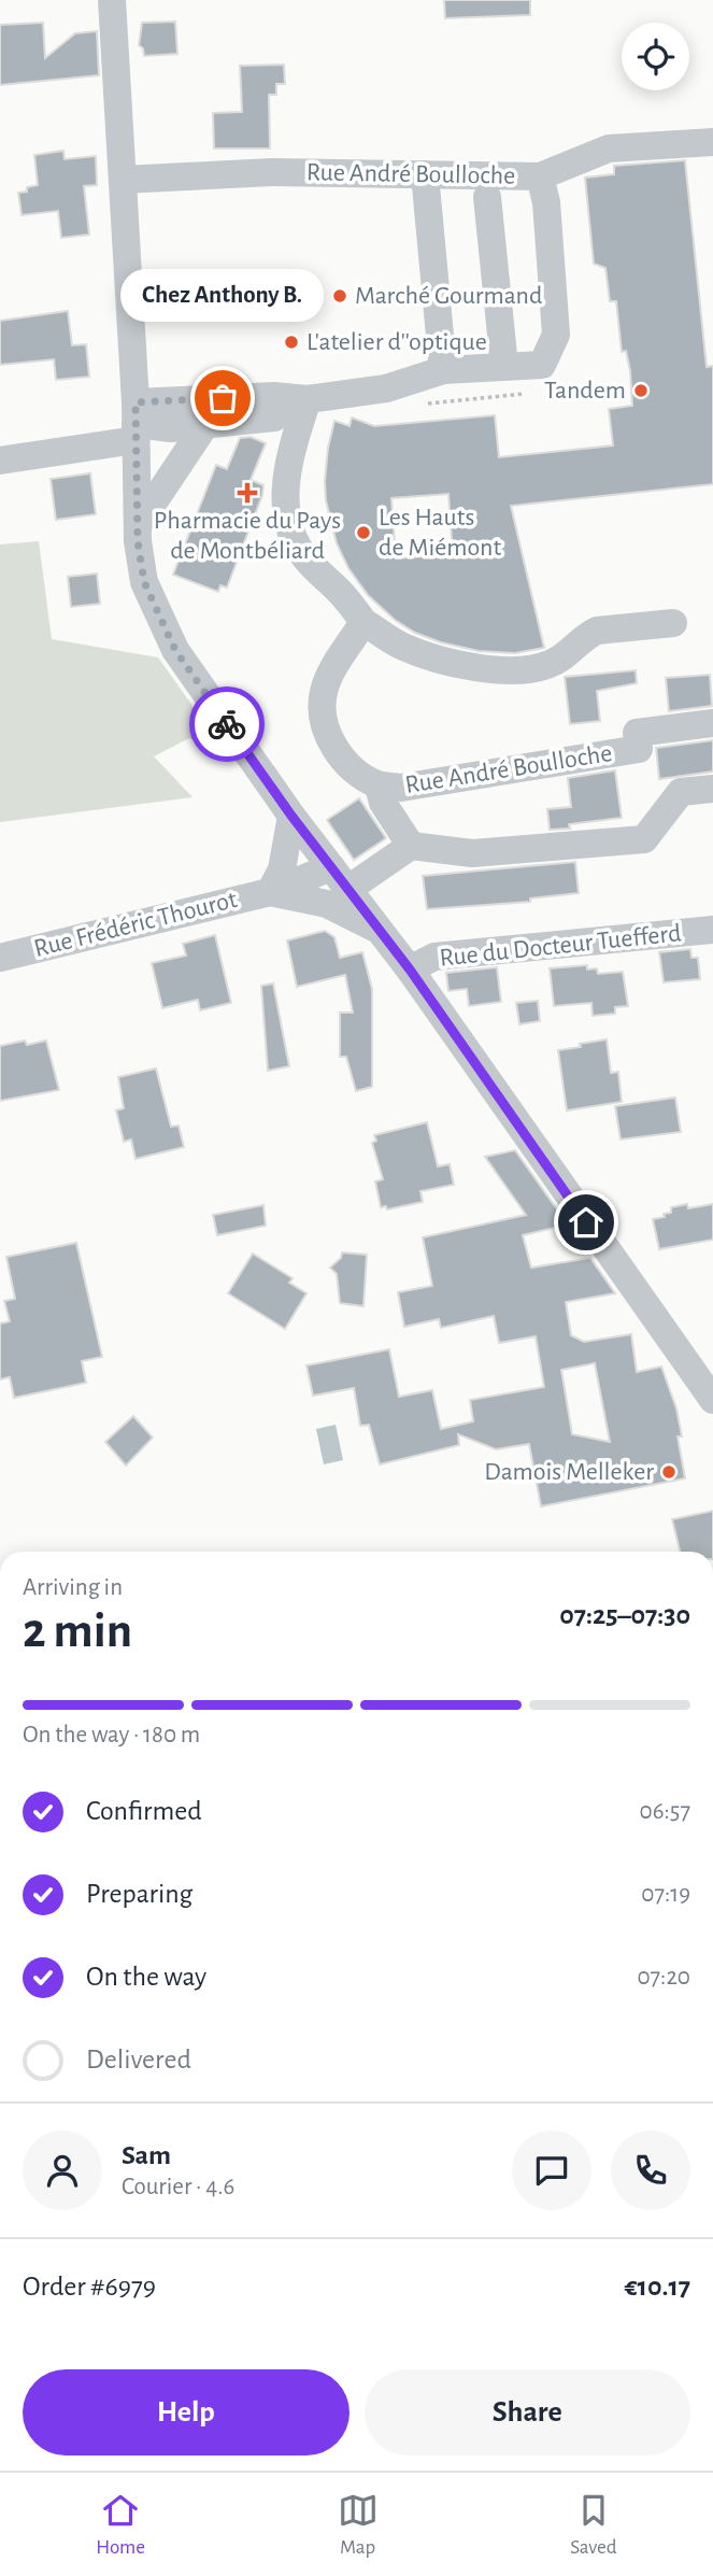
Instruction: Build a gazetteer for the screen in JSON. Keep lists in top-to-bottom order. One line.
{"streets":{"street":["Rue André Boulloche","Rue Frédéric Thourot","Rue du Docteur Tuefferd"]},"places":{"other":["Marché Gourmand","L'atelier d''optique","Tandem","Chez Anthony B.","Les Hauts de Miémont","Damois Melleker"],"health":["Pharmacie du Pays de Montbéliard"]},"page":{"bubble":"Chez Anthony B.","heading":["2 min","Arriving in","07:25–07:30"],"panel":["Sam","Courier · 4.6","Order #6979","€10.17"],"bar":"On the way · 180 m","list":[["Confirmed","06:57"],["Preparing","07:19"],["On the way","07:20"],"Delivered"],"buttons":["Help","Share"],"tabs":["Home","Map","Saved"]}}
